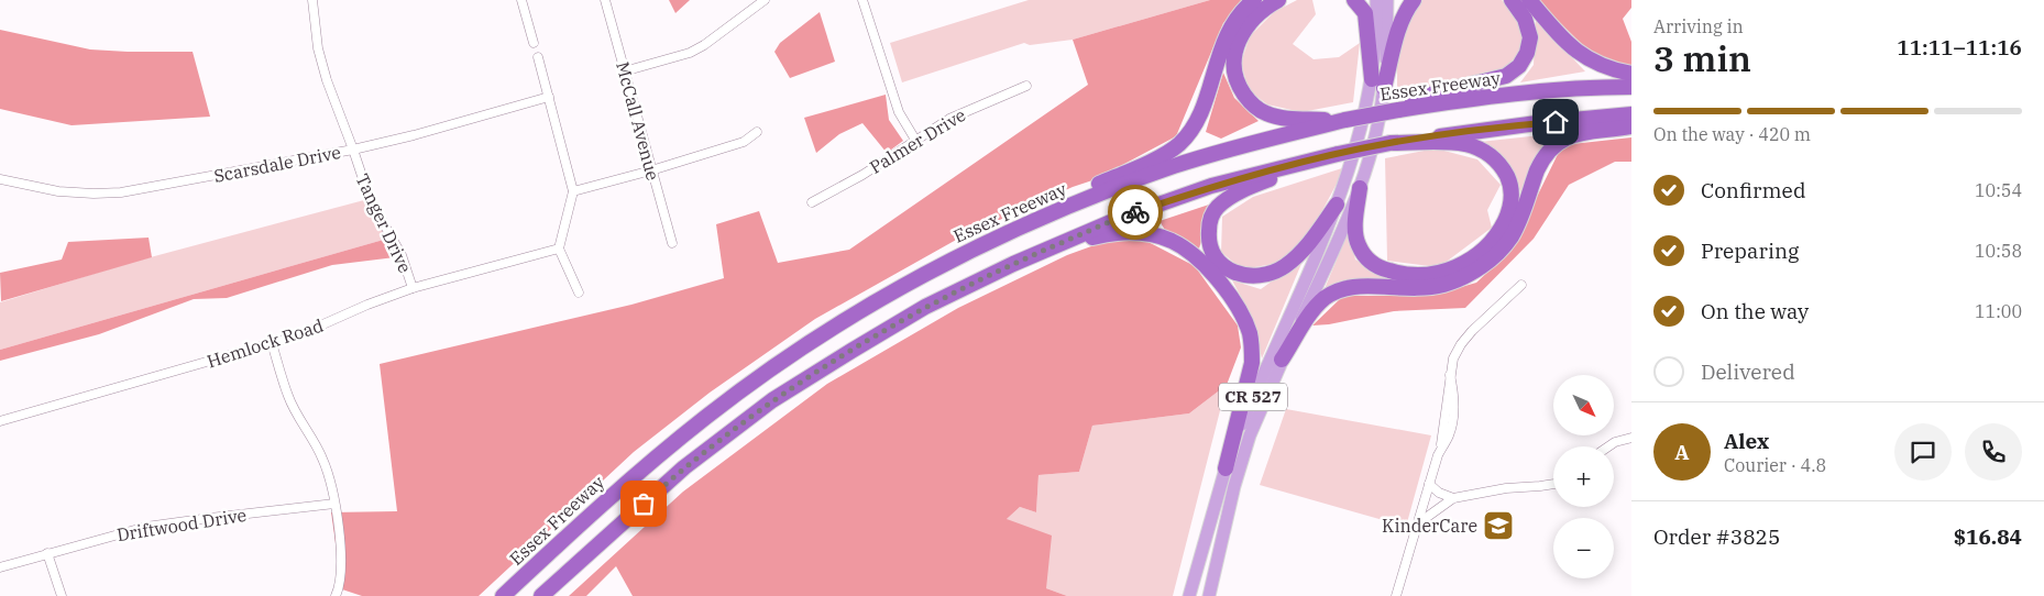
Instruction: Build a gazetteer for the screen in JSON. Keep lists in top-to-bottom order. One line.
{"streets":{"highway":["Essex Freeway"],"main road":["CR 527"],"street":["McCall Avenue","Palmer Drive","Scarsdale Drive","Tanger Drive","Hemlock Road","Driftwood Drive"]},"crossings":[["Scarsdale Drive","Tanger Drive"],["Tanger Drive","Hemlock Road"]],"places":{"school or university":["KinderCare"]},"north":"bottom right","page":{"heading":["3 min","Arriving in","11:11–11:16"],"panel":["Alex","Courier · 4.8","Order #3825","$16.84"],"bar":"On the way · 420 m","list":[["Confirmed","10:54"],["Preparing","10:58"],["On the way","11:00"],"Delivered"],"map_buttons":["+","−"],"round":"A"}}
